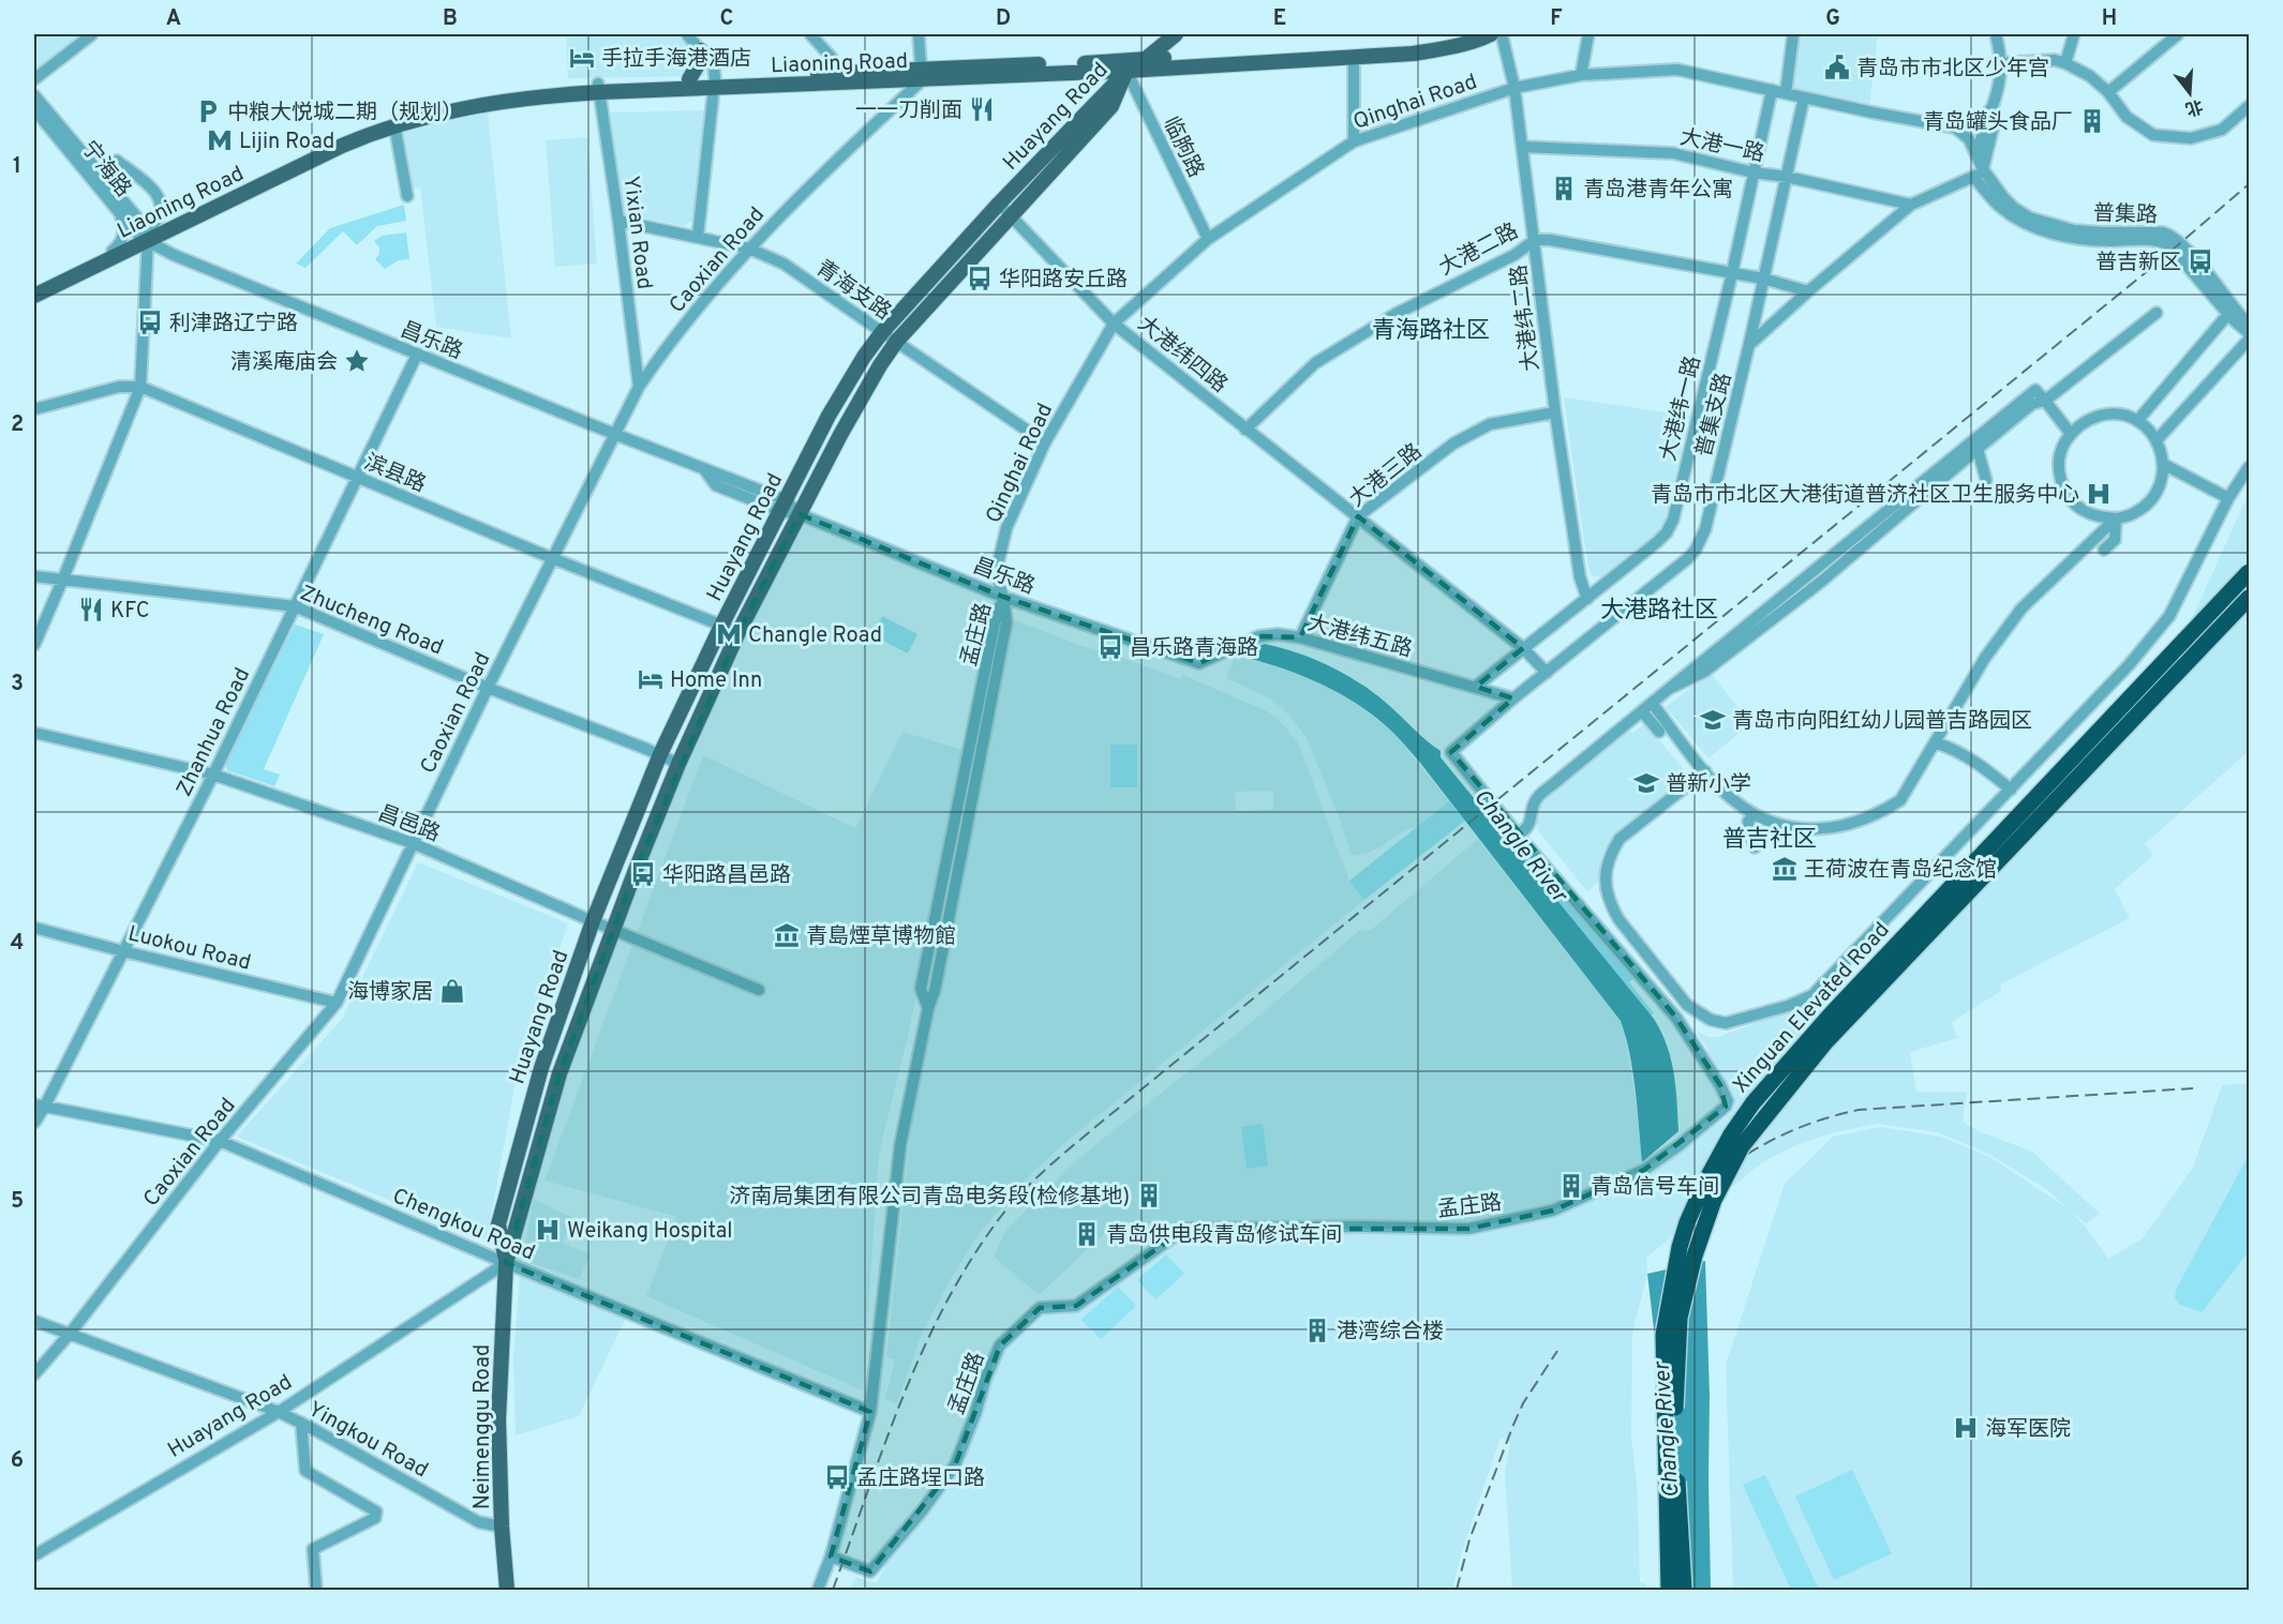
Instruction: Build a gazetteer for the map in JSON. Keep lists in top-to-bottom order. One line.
{"streets":{"highway":["Xinguan Elevated Road"],"main road":["Liaoning Road","Huayang Road","Neimenggu Road"],"street":["Qinghai Road","大港一路","临朐路","宁海路","普集路","Yixian Road","大港二路","Caoxian Road","青海支路","大港纬二路","昌乐路","大港纬四路","大港纬一路","普集支路","滨县路","大港三路","Zhucheng Road","孟庄路","大港纬五路","Zhanhua Road","昌邑路","Luokou Road","Chengkou Road","Yingkou Road"]},"crossings":[["Liaoning Road","Huayang Road"],["Liaoning Road","临朐路"],["Liaoning Road","宁海路"],["Liaoning Road","Yixian Road"],["Liaoning Road","Caoxian Road"],["Liaoning Road","昌乐路"],["Qinghai Road","临朐路"],["Qinghai Road","青海支路"],["Qinghai Road","大港纬二路"],["Qinghai Road","昌乐路"],["Qinghai Road","大港纬四路"],["Qinghai Road","大港纬一路"],["Qinghai Road","孟庄路"],["Huayang Road","临朐路"],["Huayang Road","青海支路"],["Huayang Road","昌乐路"],["Huayang Road","大港纬四路"],["Huayang Road","滨县路"],["Huayang Road","Zhucheng Road"],["Huayang Road","昌邑路"],["Huayang Road","Chengkou Road"],["Huayang Road","Neimenggu Road"],["Huayang Road","Yingkou Road"],["大港一路","大港纬二路"],["大港一路","大港纬一路"],["宁海路","昌乐路"],["Yixian Road","Caoxian Road"],["Yixian Road","青海支路"],["大港二路","大港纬二路"],["大港二路","大港纬四路"],["大港二路","大港纬一路"],["Caoxian Road","青海支路"],["Caoxian Road","昌乐路"],["Caoxian Road","滨县路"],["Caoxian Road","Zhucheng Road"],["Caoxian Road","昌邑路"],["Caoxian Road","Luokou Road"],["Caoxian Road","Chengkou Road"],["Caoxian Road","Yingkou Road"],["大港纬二路","大港纬一路"],["大港纬二路","大港三路"],["昌乐路","孟庄路"],["昌乐路","大港纬五路"],["昌乐路","Zhanhua Road"],["大港纬四路","大港纬一路"],["大港纬四路","普集支路"],["大港纬四路","大港三路"],["大港纬一路","大港纬五路"],["普集支路","孟庄路"],["普集支路","大港纬五路"],["滨县路","Zhanhua Road"],["大港三路","大港纬五路"],["Zhucheng Road","Zhanhua Road"],["孟庄路","大港纬五路"],["孟庄路","Chengkou Road"],["Zhanhua Road","昌邑路"],["Zhanhua Road","Luokou Road"],["Zhanhua Road","Chengkou Road"],["Chengkou Road","Neimenggu Road"],["Neimenggu Road","Yingkou Road"]],"districts":["青海路社区","大港路社区","普吉社区"],"water":["Changle River"],"places":{"hotel":["手拉手海港酒店","Home Inn"],"public building":["青岛市市北区少年宫"],"restaurant":["一一刀削面","KFC"],"parking":["中粮大悦城二期（规划）"],"building":["青岛罐头食品厂","青岛港青年公寓","青岛信号车间","济南局集团有限公司青岛电务段(检修基地)","青岛供电段青岛修试车间","港湾综合楼"],"metro station":["Lijin Road","Changle Road"],"bus stop":["普吉新区","华阳路安丘路","利津路辽宁路","昌乐路青海路","华阳路昌邑路","孟庄路埕口路"],"place":["清溪庵庙会"],"hospital":["青岛市市北区大港街道普济社区卫生服务中心","Weikang Hospital","海军医院"],"school or university":["青岛市向阳红幼儿园普吉路园区","普新小学"],"museum":["王荷波在青岛纪念馆","青島煙草博物館"],"shop":["海博家居"]},"north":"bottom","grid":{"columns":["A","B","C","D","E","F","G","H"],"rows":["1","2","3","4","5","6"]}}
